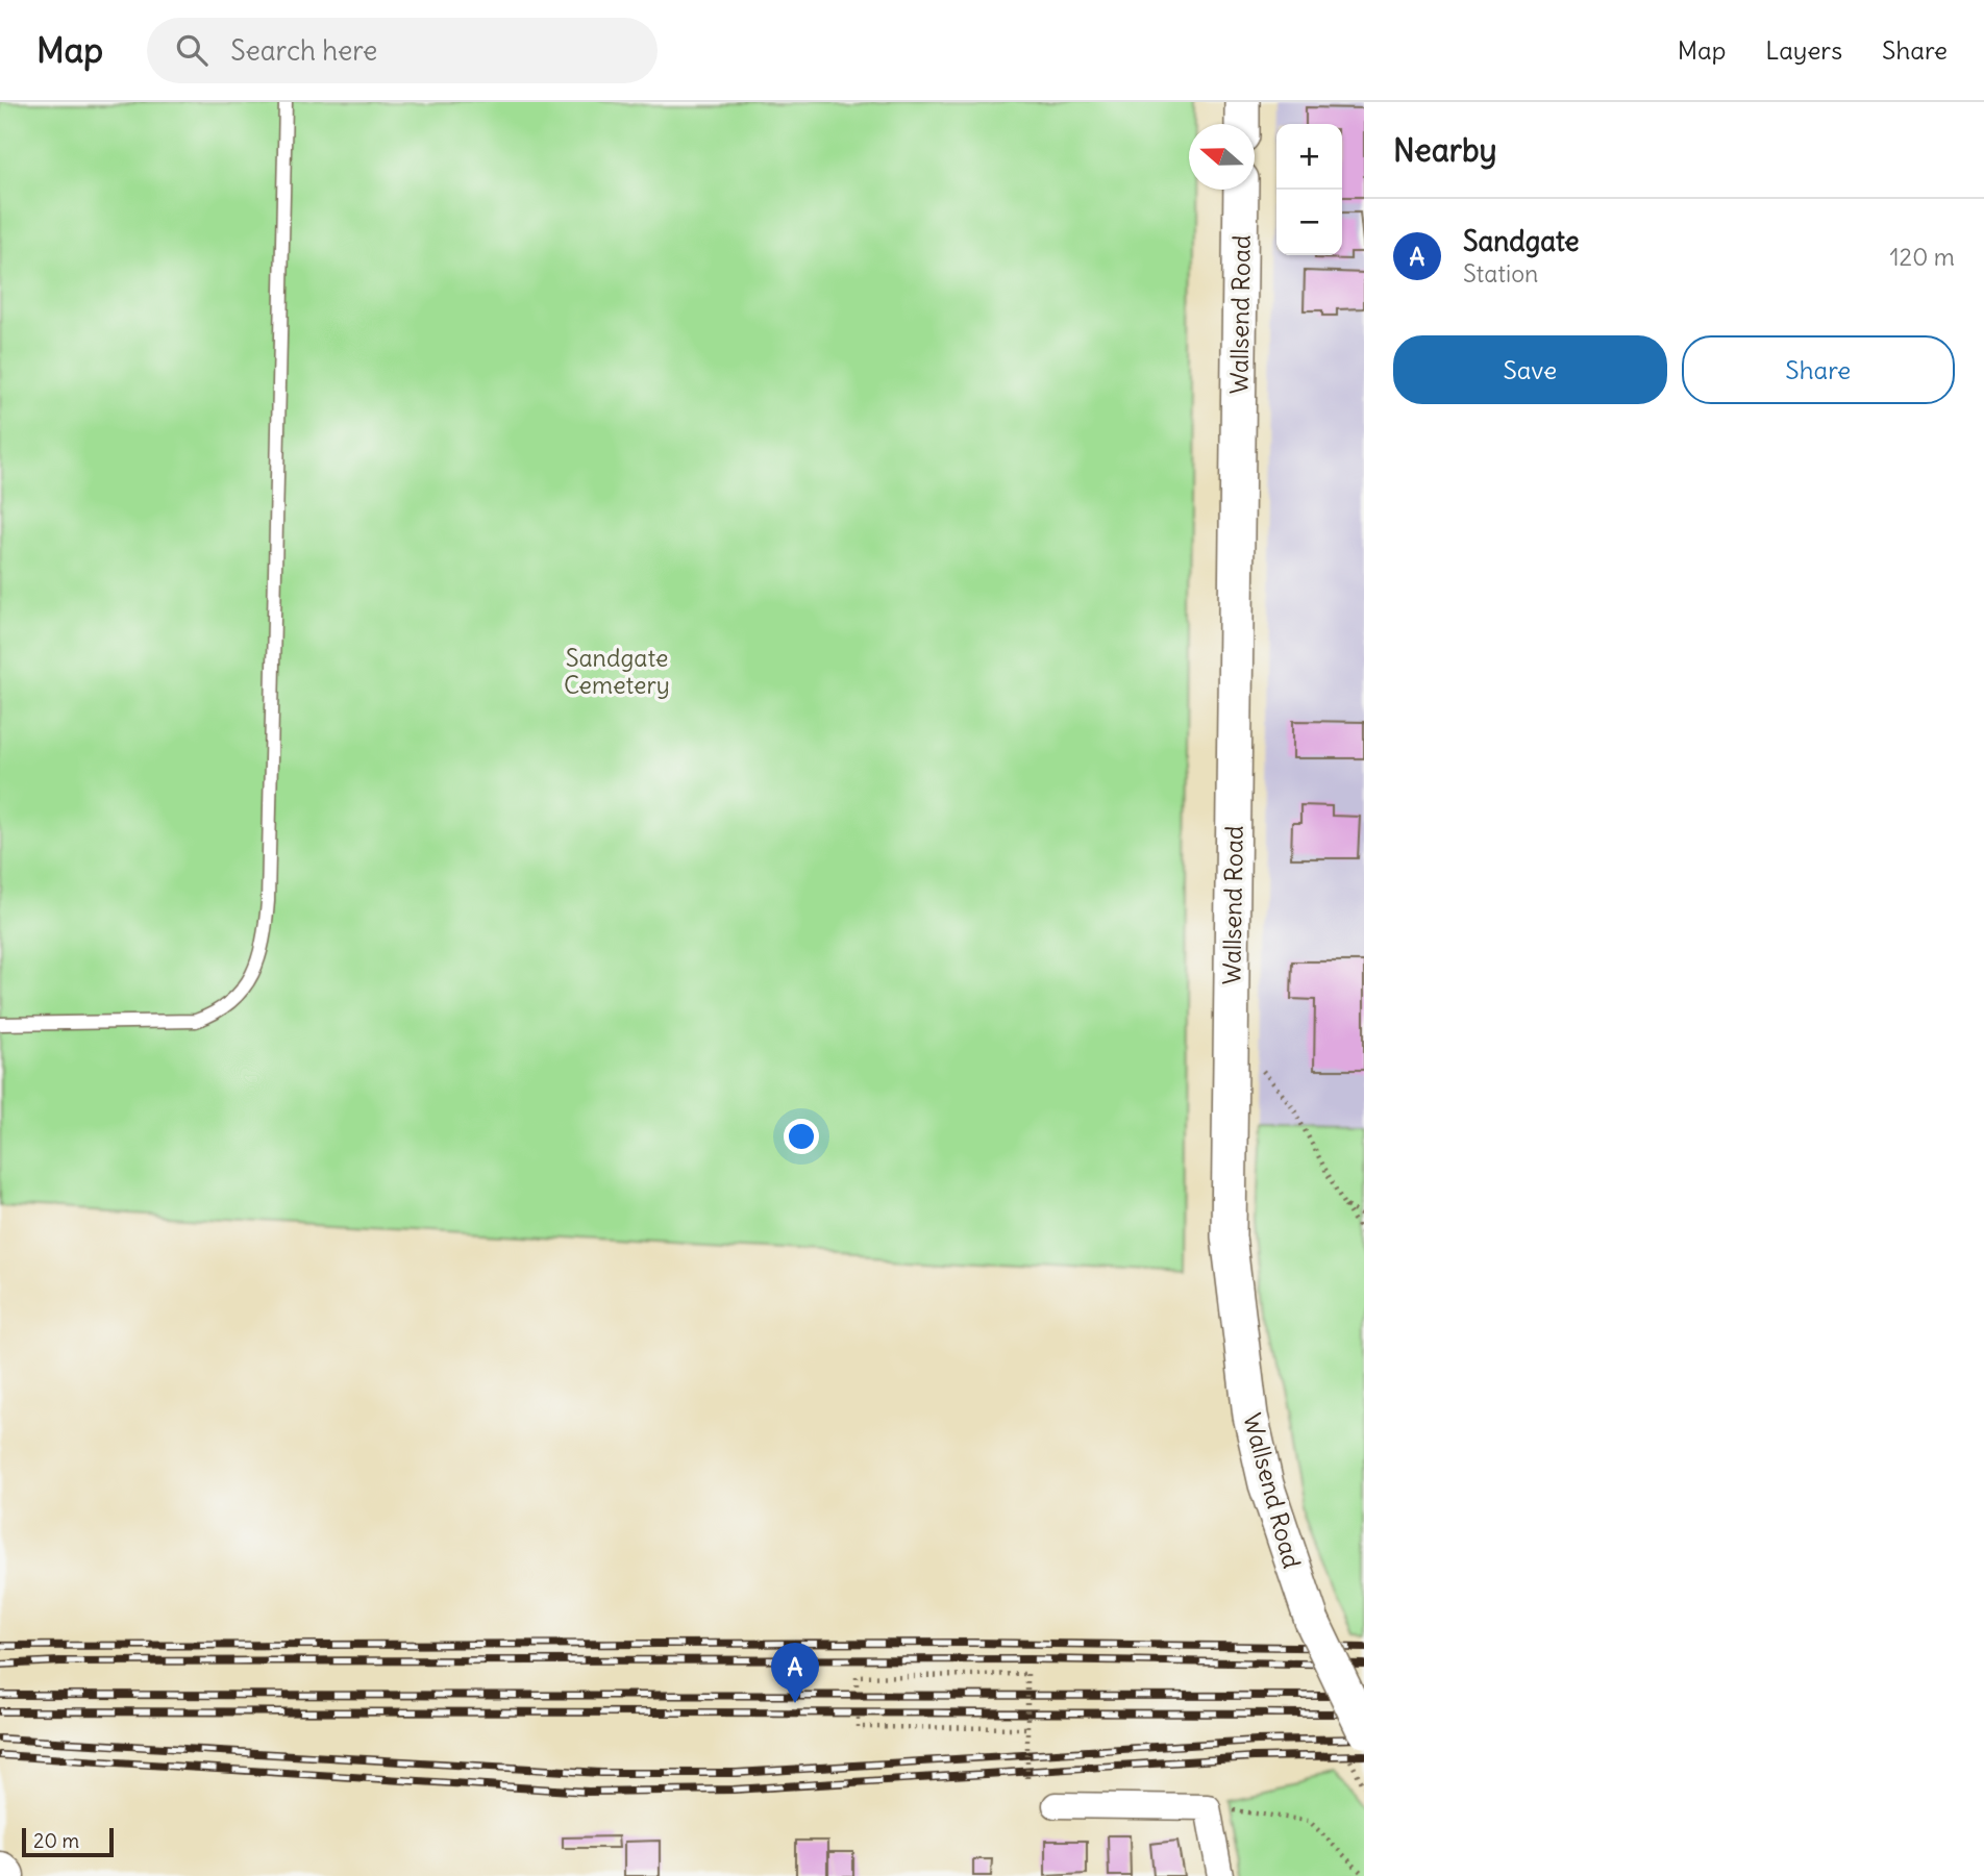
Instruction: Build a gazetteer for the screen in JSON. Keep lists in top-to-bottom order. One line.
{"streets":{"main road":["Wallsend Road"]},"parks":["Sandgate Cemetery"],"scale_bar":"20 m","north":"left","page":{"header":"Map","search":"Search here","nav":["Map","Layers","Share"],"heading":"Nearby","map_buttons":["+","−"],"list":[{"mark":"A","name":"Sandgate","note":"Station","value":"120 m"}],"buttons":["Save","Share"],"pins":"A","scale":"20 m"}}
